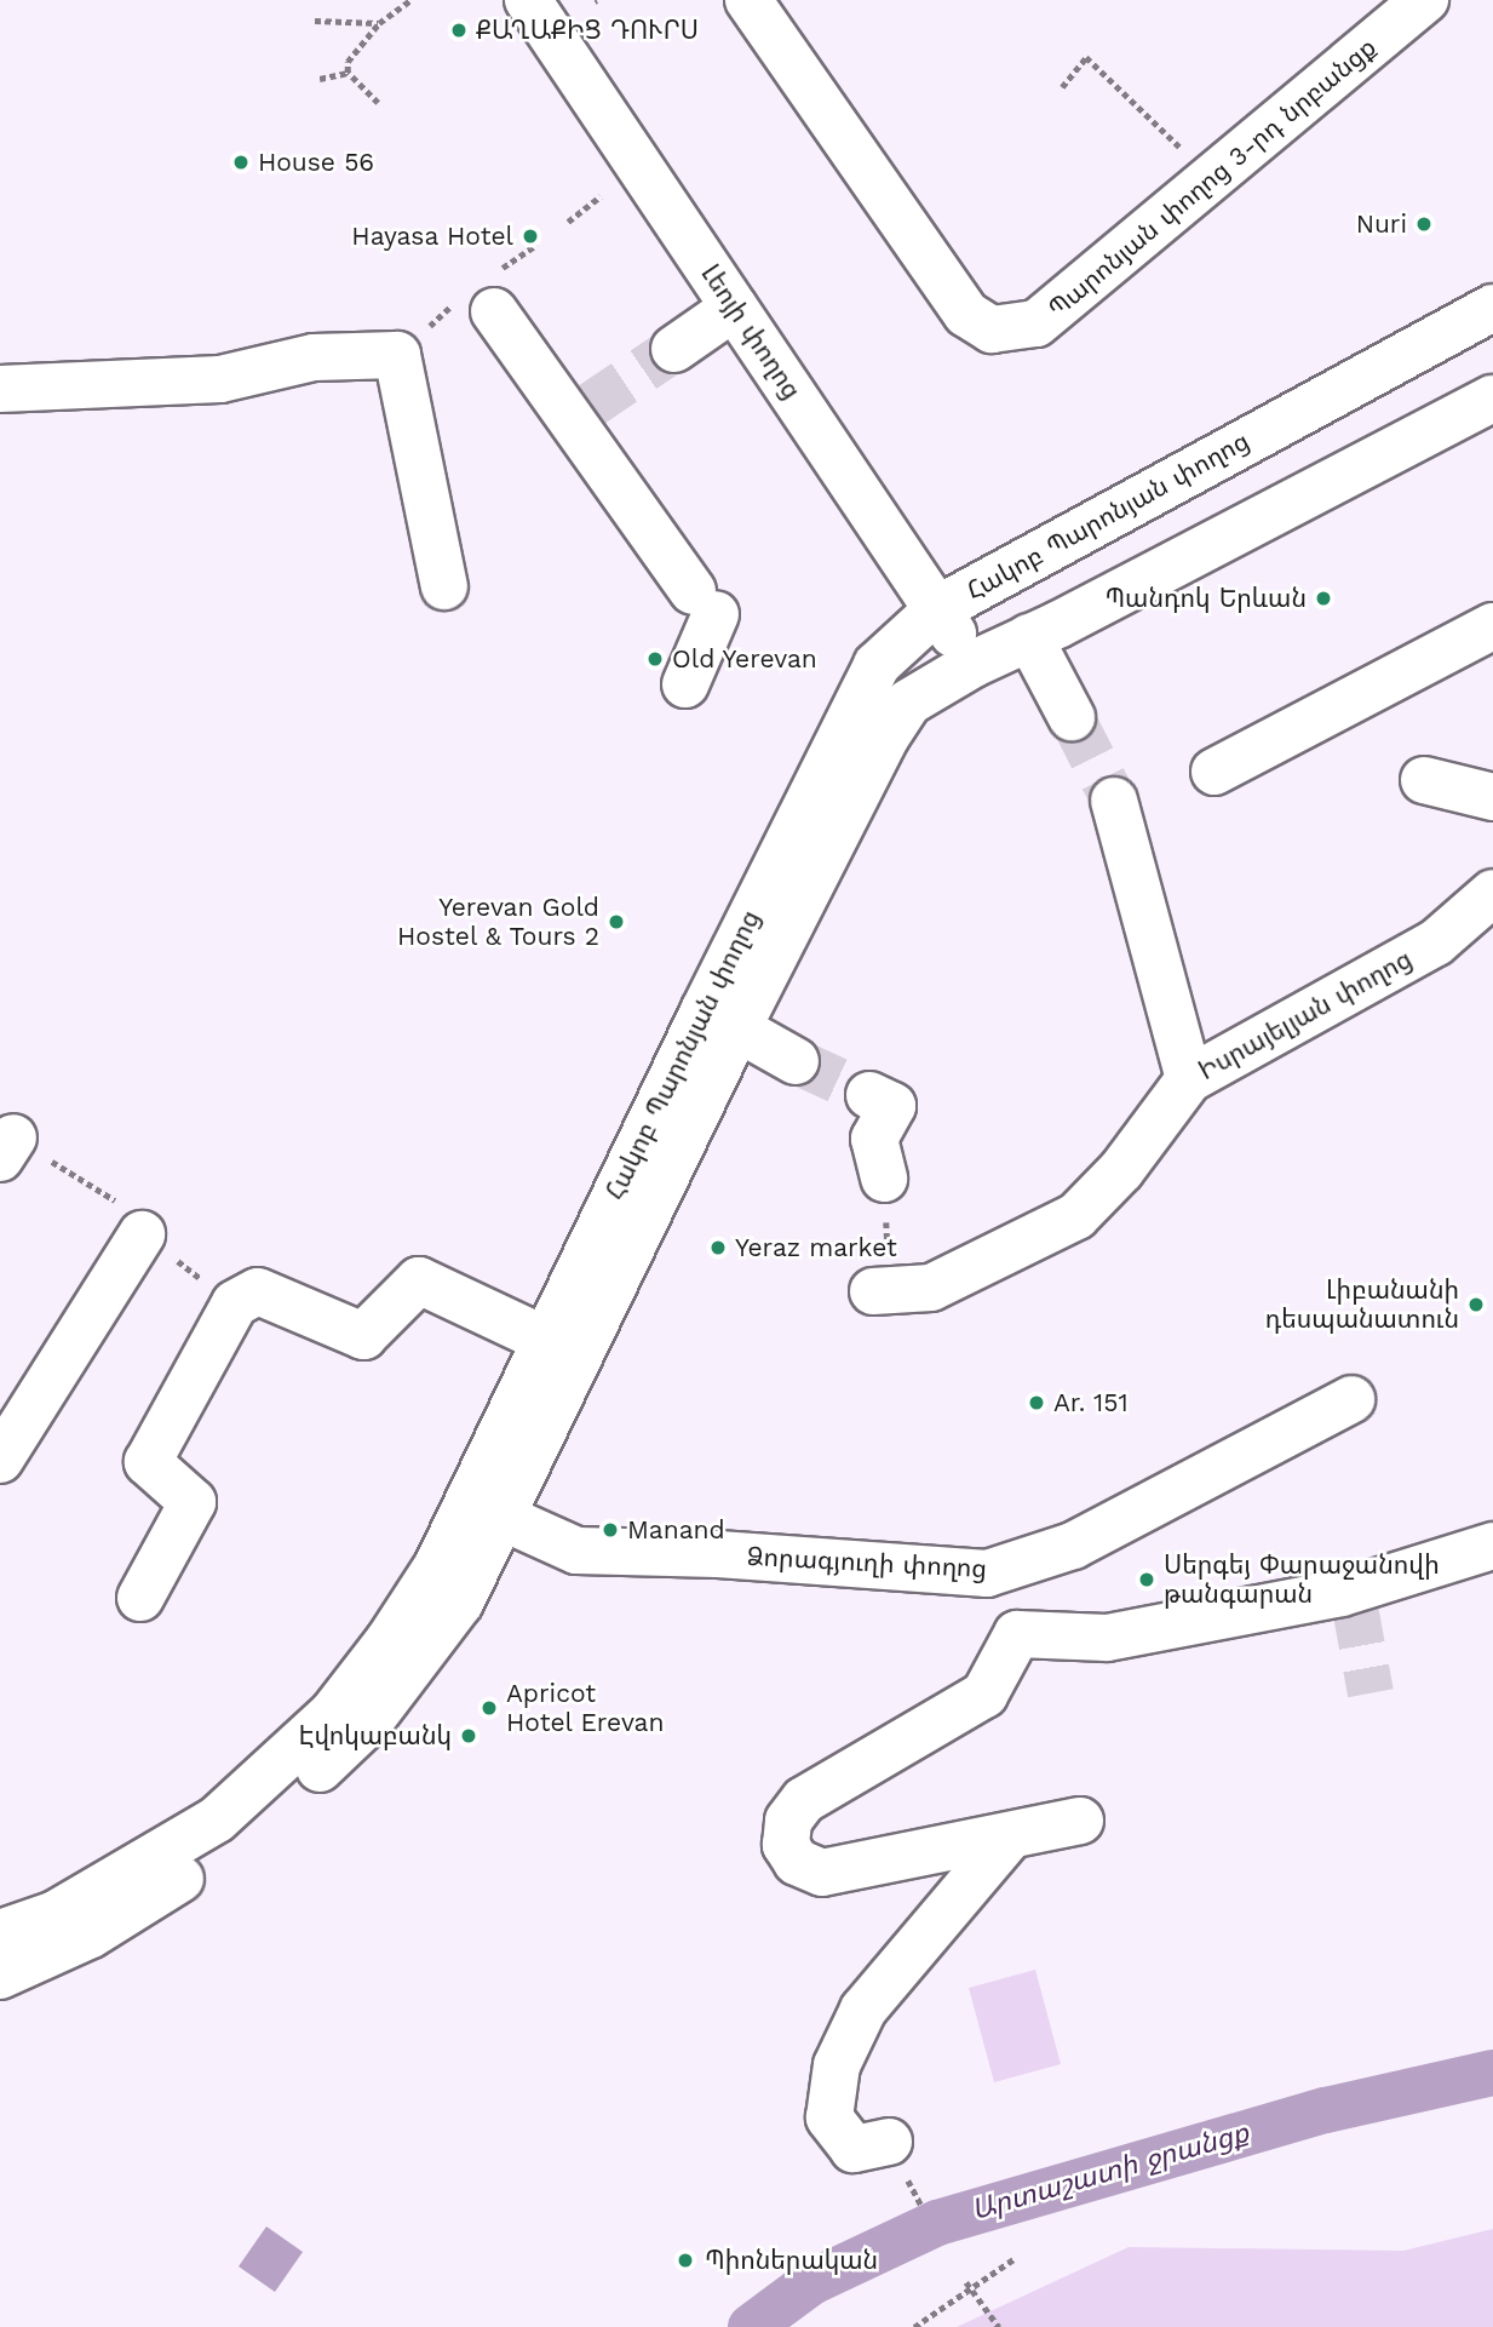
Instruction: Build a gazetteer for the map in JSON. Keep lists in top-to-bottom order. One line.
{"streets":{"main road":["Պարոնյան փողոց 3-րդ նրբանցք","Լեոյի փողոց","Հակոբ Պարոնյան փողոց","Իսրայելյան փողոց","Ձորագյուղի փողոց"]},"crossings":[["Լեոյի փողոց","Հակոբ Պարոնյան փողոց"],["Հակոբ Պարոնյան փողոց","Ձորագյուղի փողոց"]],"water":["Արտաշատի ջրանցք"],"places":["ՔԱՂԱՔԻՑ ԴՈՒՐՍ","House 56","Nuri","Hayasa Hotel","Պանդոկ Երևան","Old Yerevan","Yerevan Gold Hostel & Tours 2","Yeraz market","Լիբանանի դեսպանատուն","Ar. 151","Manand","Սերգեյ Փարաջանովի թանգարան","Apricot Hotel Erevan","Էվոկաբանկ","Պիոներական"]}
